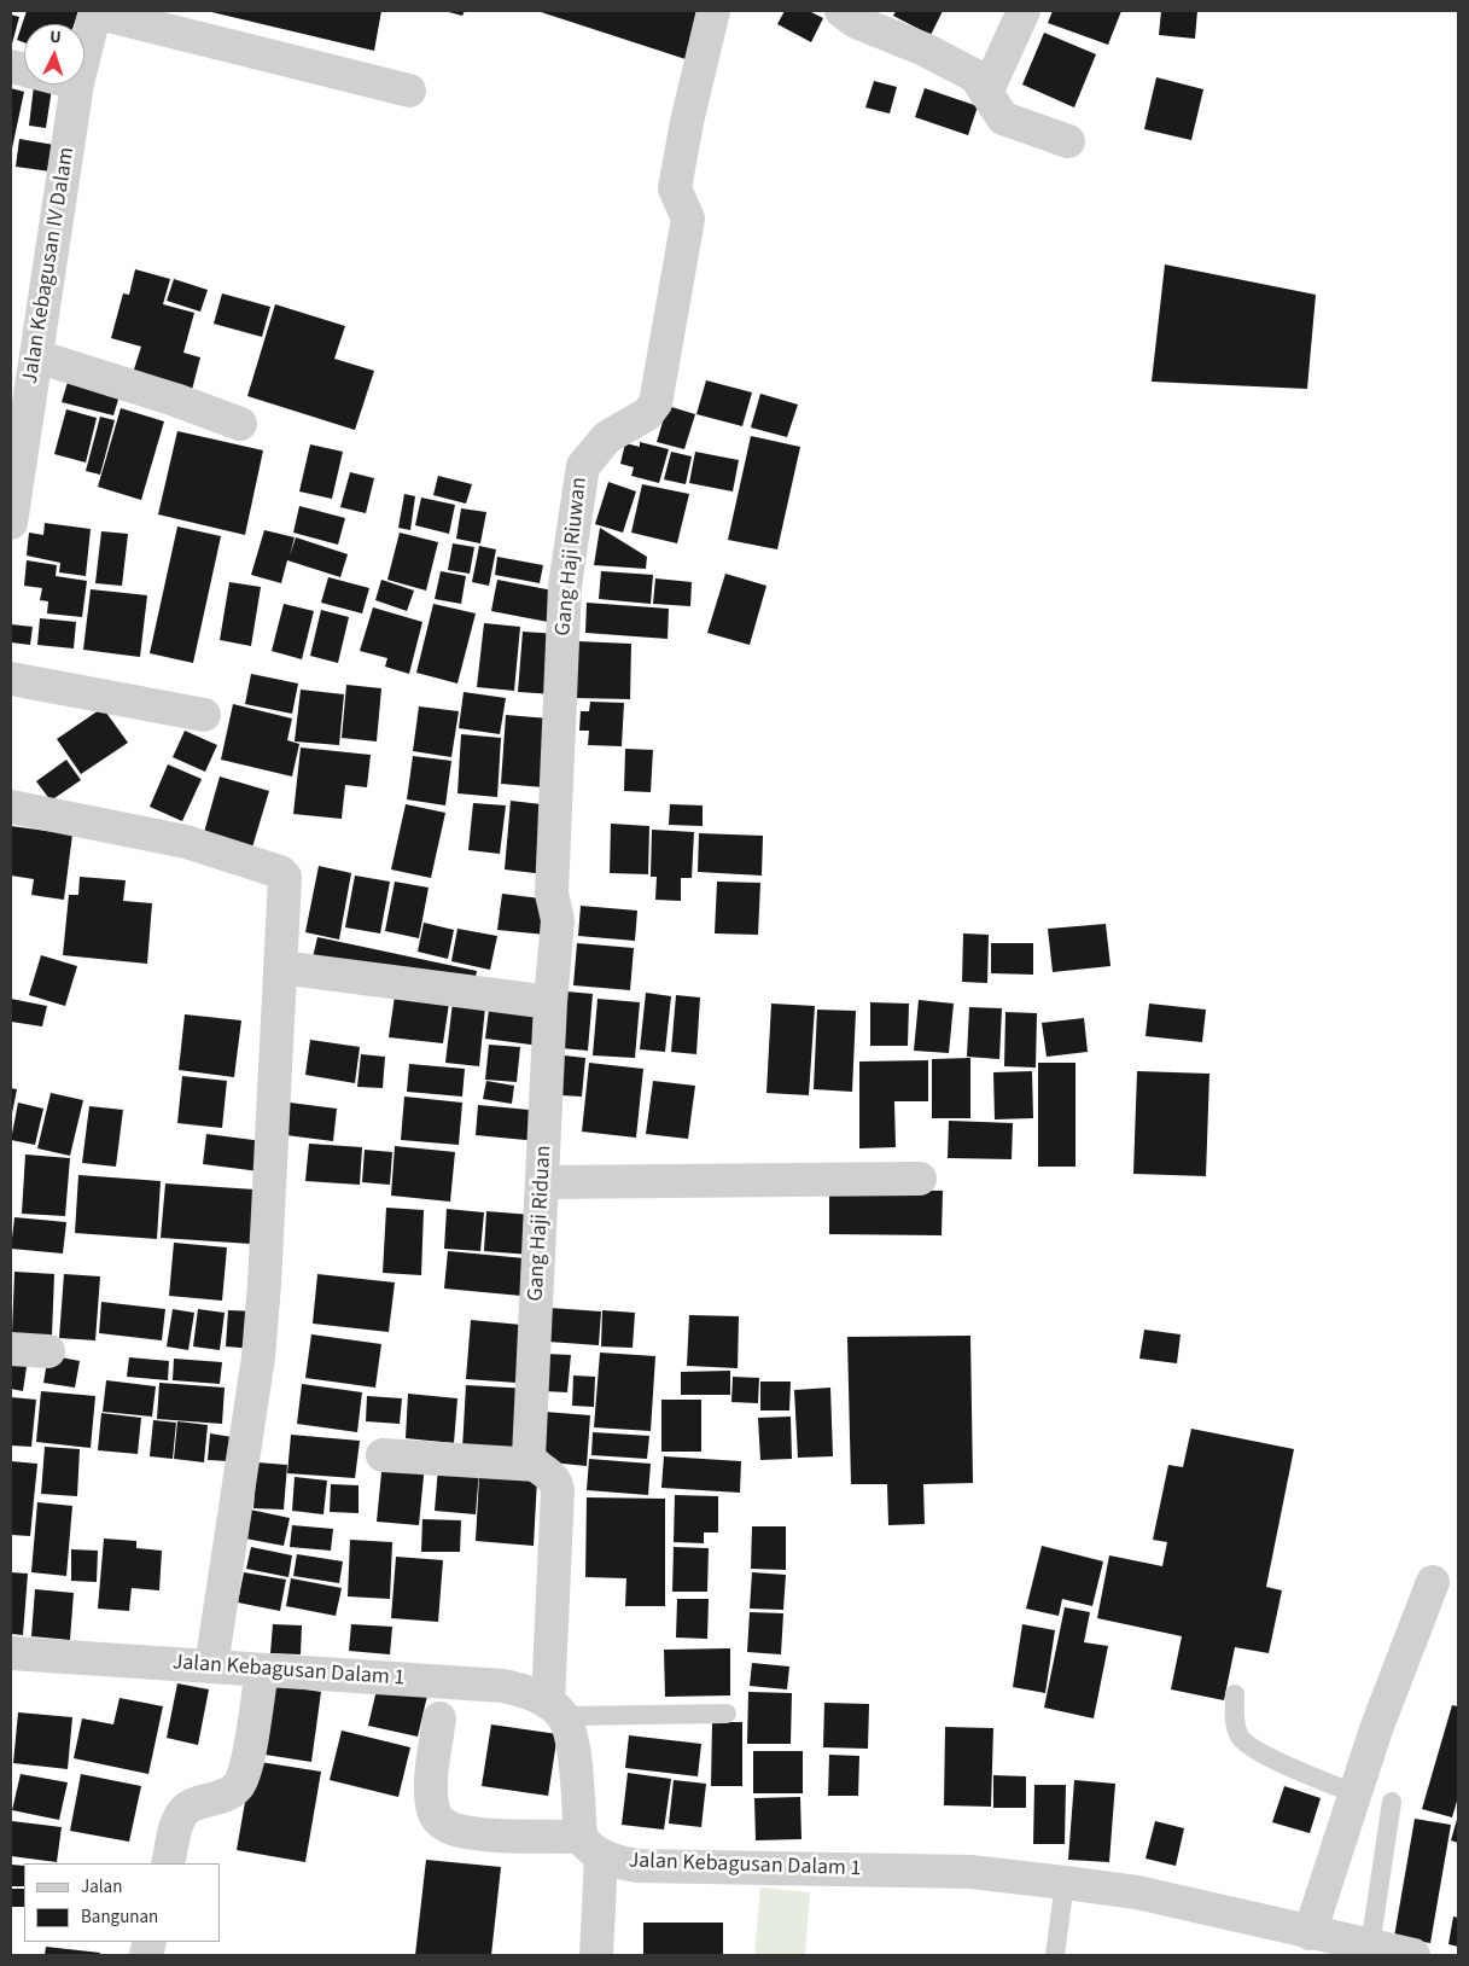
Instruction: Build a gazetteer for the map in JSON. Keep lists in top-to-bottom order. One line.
{"streets":{"street":["Jalan Kebagusan IV Dalam","Gang Haji Riuwan","Gang Haji Riduan","Jalan Kebagusan Dalam 1"]},"crossings":[["Gang Haji Riuwan","Gang Haji Riduan"]],"legend":["Jalan","Bangunan"],"north":"top"}
